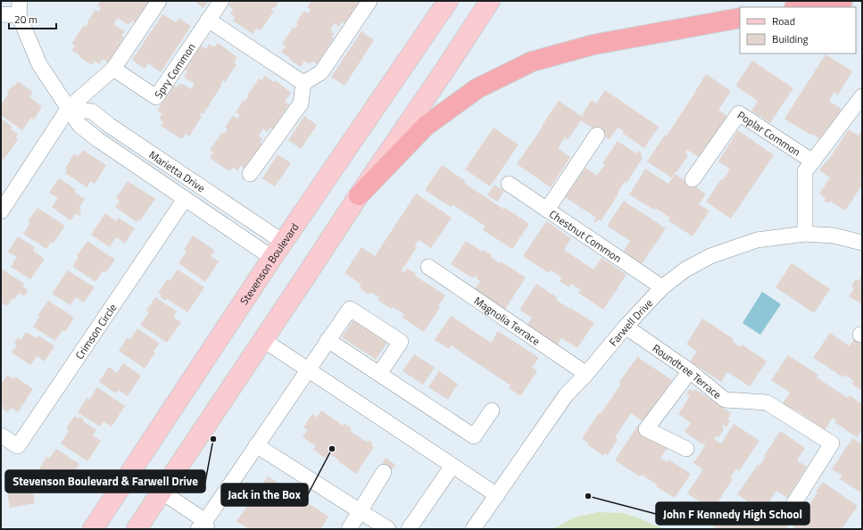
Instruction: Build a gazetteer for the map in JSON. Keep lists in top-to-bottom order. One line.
{"streets":{"main road":["Stevenson Boulevard"],"street":["Spry Common","Poplar Common","Marietta Drive","Chestnut Common","Magnolia Terrace","Farwell Drive","Crimson Circle","Roundtree Terrace"]},"crossings":[["Poplar Common","Farwell Drive"],["Marietta Drive","Stevenson Boulevard"],["Marietta Drive","Crimson Circle"],["Chestnut Common","Farwell Drive"],["Magnolia Terrace","Farwell Drive"],["Farwell Drive","Roundtree Terrace"]],"places":["Stevenson Boulevard & Farwell Drive","Jack in the Box","John F Kennedy High School"],"legend":["Road","Building"],"scale_bar":"20 m"}
